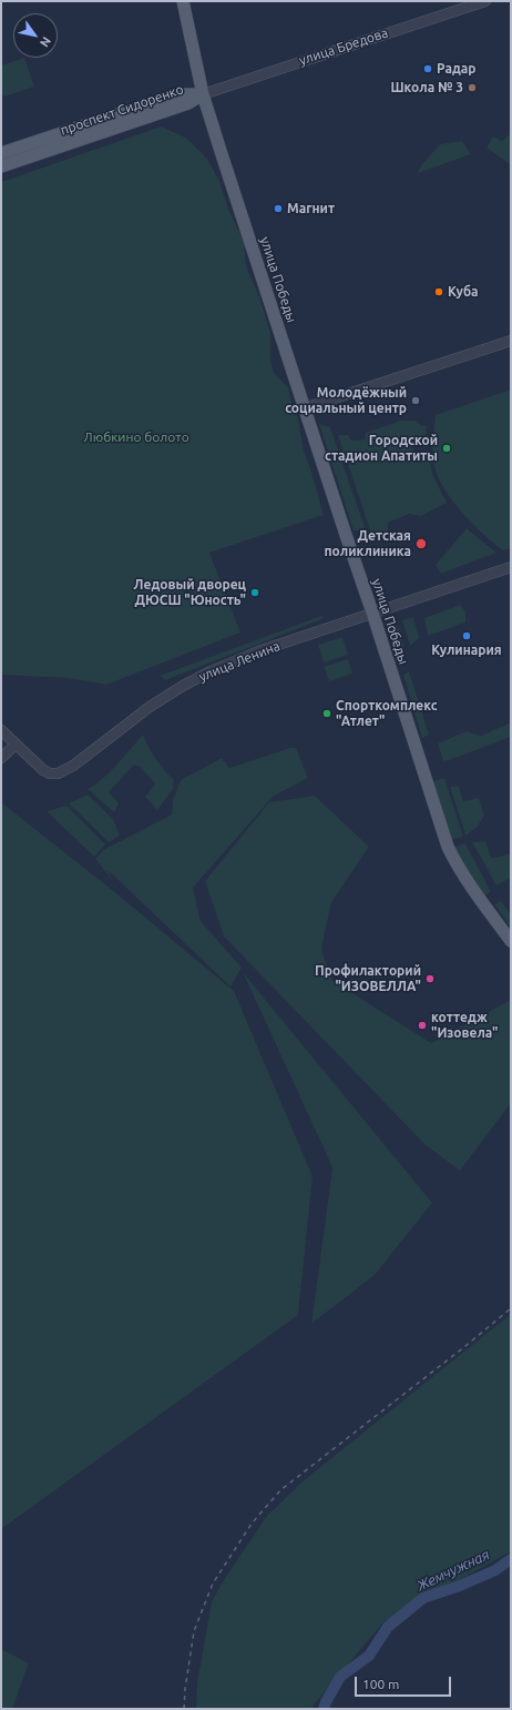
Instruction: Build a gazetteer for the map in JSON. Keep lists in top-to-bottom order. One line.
{"streets":{"main road":["проспект Сидоренко","улица Победы"],"street":["улица Бредова","улица Ленина"]},"crossings":[["улица Бредова","проспект Сидоренко"],["улица Бредова","улица Победы"],["проспект Сидоренко","улица Победы"],["улица Победы","улица Ленина"]],"water":["Жемчужная"],"parks":["Любкино болото"],"places":["Радар","Школа № 3","Магнит","Куба","Молодёжный социальный центр","Городской стадион Апатиты","Детская поликлиника","Ледовый дворец ДЮСШ \"Юность\"","Кулинария","Спорткомплекс \"Атлет\"","Профилакторий \"ИЗОВЕЛЛА\"","коттедж \"Изовела\""],"scale_bar":"100 m","north":"bottom right"}
